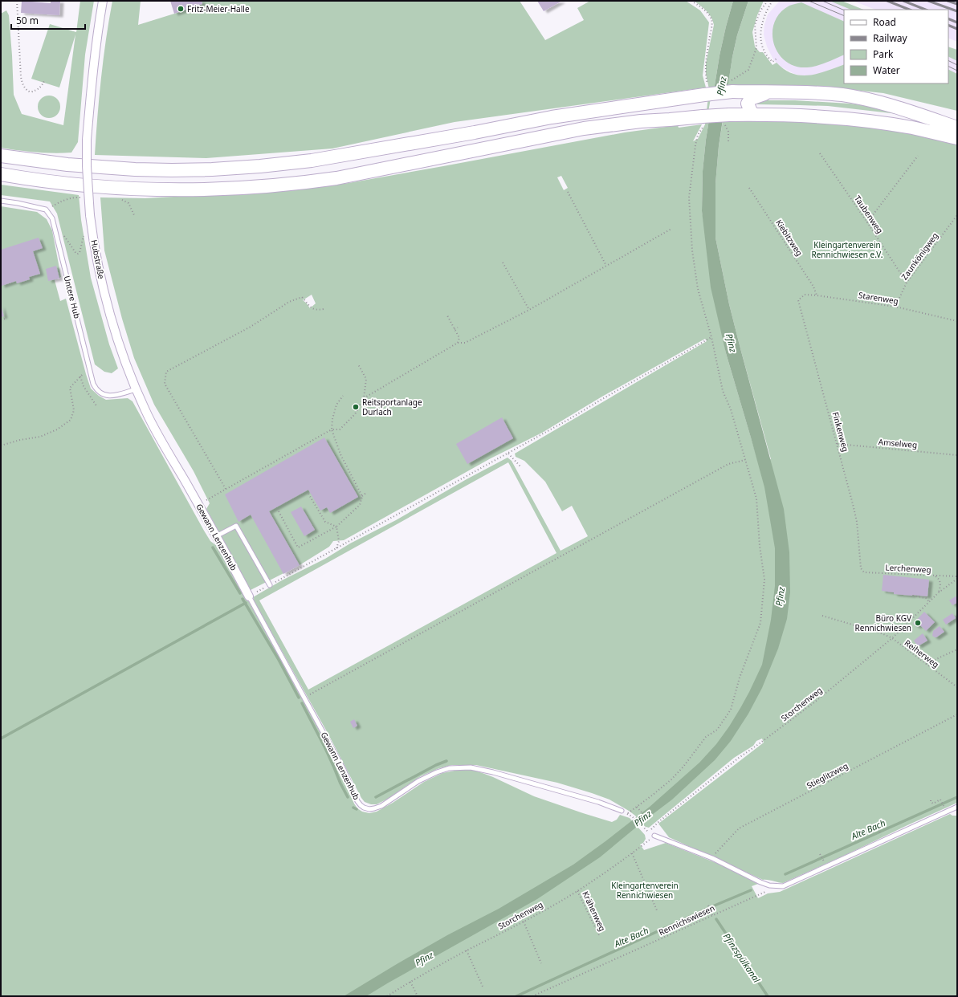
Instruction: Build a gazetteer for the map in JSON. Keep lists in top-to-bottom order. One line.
{"streets":{"street":["Hubstraße","Gewann Lenzenhub"],"lane":["Untere Hub"],"path":["Taubenweg","Kiebitzweg","Zaunkönigweg","Starenweg","Finkenweg","Amselweg","Lerchenweg","Reiherweg","Storchenweg","Stieglitzweg","Krähenweg","Rennichswiesen"]},"crossings":[["Taubenweg","Zaunkönigweg"],["Kiebitzweg","Starenweg"],["Zaunkönigweg","Starenweg"],["Hubstraße","Untere Hub"],["Hubstraße","Gewann Lenzenhub"],["Starenweg","Finkenweg"],["Finkenweg","Amselweg"],["Finkenweg","Lerchenweg"],["Lerchenweg","Storchenweg"],["Reiherweg","Storchenweg"],["Storchenweg","Krähenweg"]],"water":["Pfinz","Alte Bach","Pfinzspülkanal"],"parks":["Kleingartenverein Rennichwiesen e.V.","Kleingartenverein Rennichwiesen"],"places":["Fritz-Meier-Halle","Reitsportanlage Durlach","Büro KGV Rennichwiesen"],"legend":["Road","Railway","Park","Water"],"scale_bar":"50 m"}
